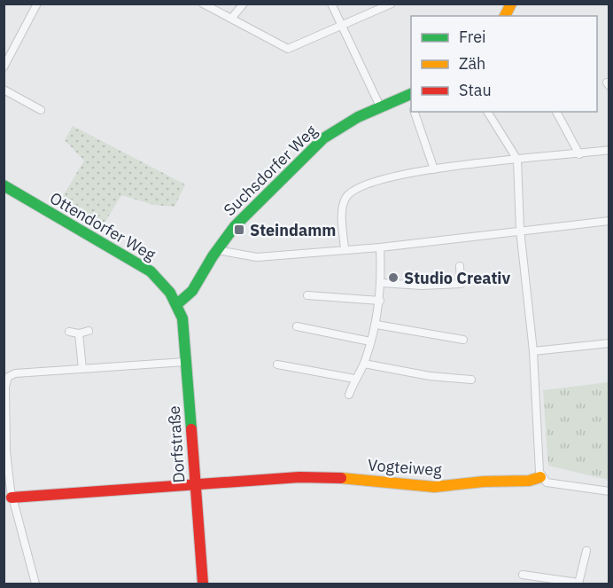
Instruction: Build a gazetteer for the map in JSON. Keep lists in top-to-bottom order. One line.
{"streets":{"street":["Suchsdorfer Weg","Ottendorfer Weg","Dorfstraße","Vogteiweg"]},"crossings":[["Suchsdorfer Weg","Ottendorfer Weg"],["Suchsdorfer Weg","Dorfstraße"],["Ottendorfer Weg","Dorfstraße"],["Dorfstraße","Vogteiweg"]],"places":{"transit":["Steindamm"],"other":["Studio Creativ"]},"legend":["Frei","Zäh","Stau"]}
